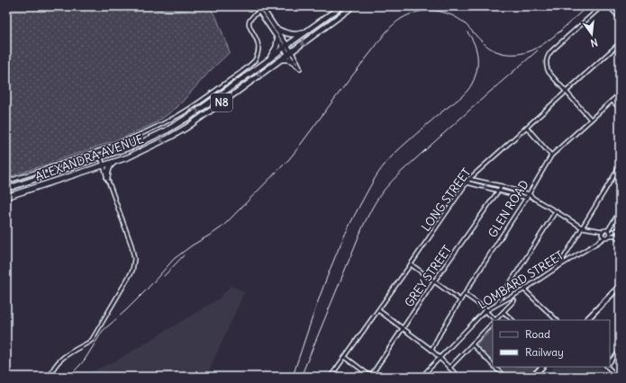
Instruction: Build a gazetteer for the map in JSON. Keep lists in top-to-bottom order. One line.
{"streets":{"highway":["N8","ALEXANDRA AVENUE"],"street":["LONG STREET","GLEN ROAD","GREY STREET","LOMBARD STREET"]},"legend":["Road","Railway"],"north":"bottom"}
